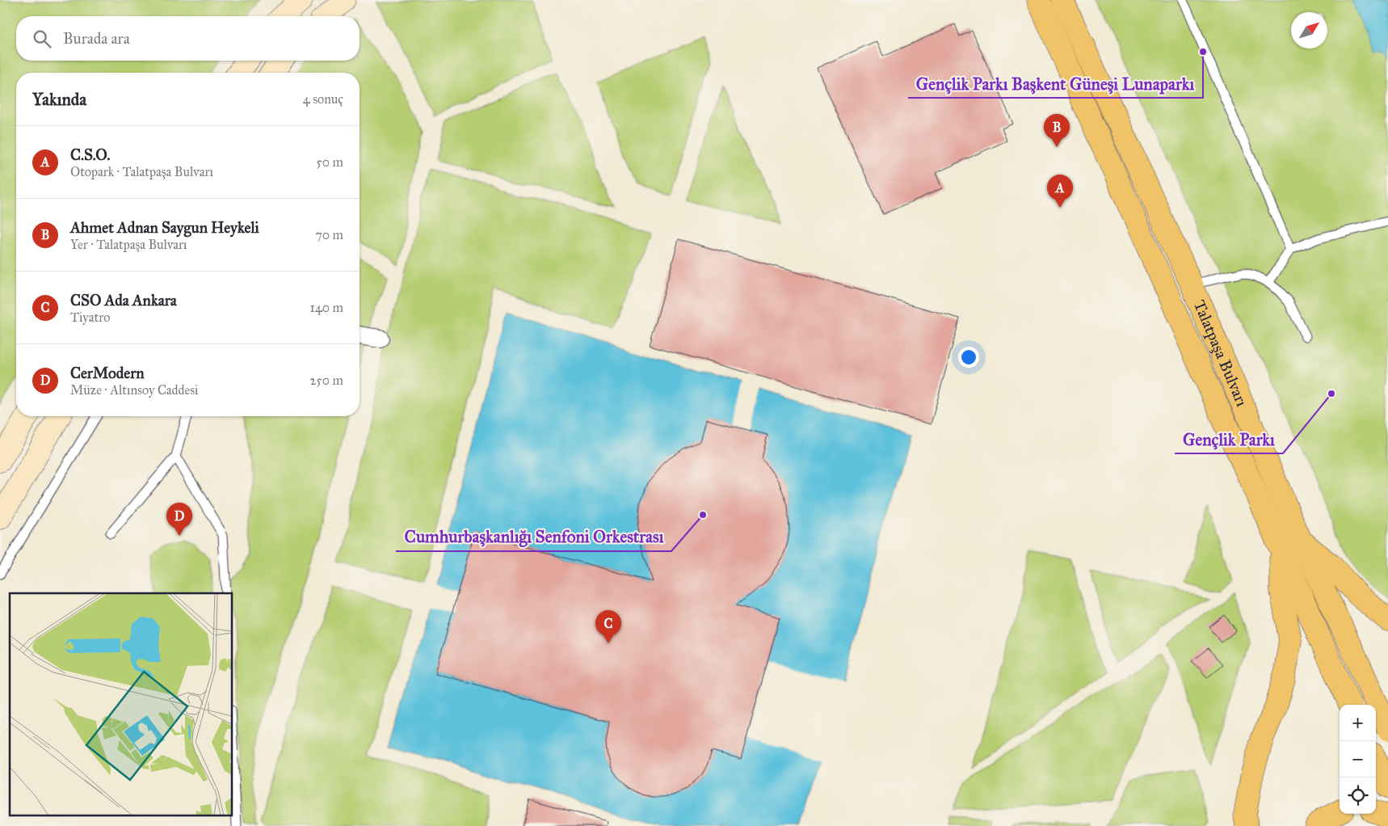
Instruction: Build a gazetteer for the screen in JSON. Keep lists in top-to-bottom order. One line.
{"streets":{"main road":["Talatpaşa Bulvarı"]},"places":["Gençlik Parkı Başkent Güneşi Lunaparkı","Gençlik Parkı","Cumhurbaşkanlığı Senfoni Orkestrası"],"north":"top right","page":{"search":"Burada ara","heading":["Yakında","4 sonuç"],"pins":["B","A","D","C"],"list":[{"mark":"A","name":"C.S.O.","note":"Otopark · Talatpaşa Bulvarı","value":"50 m"},{"mark":"B","name":"Ahmet Adnan Saygun Heykeli","note":"Yer · Talatpaşa Bulvarı","value":"70 m"},{"mark":"C","name":"CSO Ada Ankara","note":"Tiyatro","value":"140 m"},{"mark":"D","name":"CerModern","note":"Müze · Altınsoy Caddesi","value":"250 m"}],"map_buttons":["+","−"]}}
